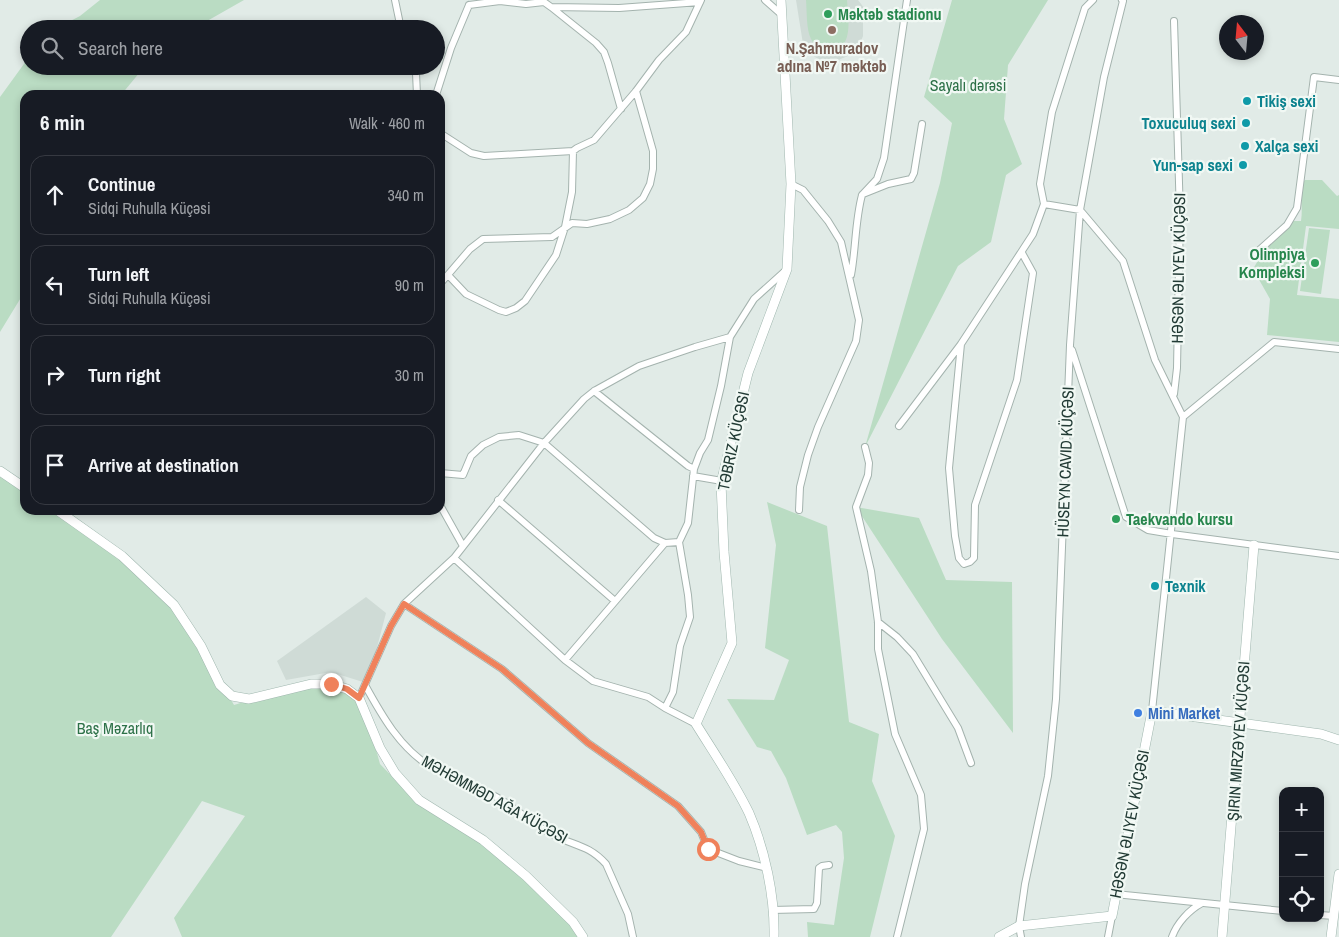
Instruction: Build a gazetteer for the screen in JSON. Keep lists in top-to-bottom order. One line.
{"streets":{"street":["HƏSƏN ƏLIYEV KÜÇƏSI","TƏBRIZ KÜÇƏSI","HÜSEYN CAVID KÜÇƏSI","ŞIRIN MIRZƏYEV KÜÇƏSI","MƏHƏMMƏD AĞA KÜÇƏSI"]},"crossings":[["HƏSƏN ƏLIYEV KÜÇƏSI","HÜSEYN CAVID KÜÇƏSI"]],"parks":["Sayalı dərəsi","Baş Məzarlıq"],"places":["Məktəb stadionu","N.Şahmuradov adına №7 məktəb","Tikiş sexi","Toxuculuq sexi","Xalça sexi","Yun-sap sexi","Olimpiya Kompleksi","Taekvando kursu","Texnik","Mini Market"],"north":"top","page":{"search":"Search here","heading":["6 min","Walk · 460 m"],"list":[["Continue","Sidqi Ruhulla Küçəsi","340 m"],["Turn left","Sidqi Ruhulla Küçəsi","90 m"],["Turn right","30 m"],"Arrive at destination"],"map_buttons":["+","−"]}}
